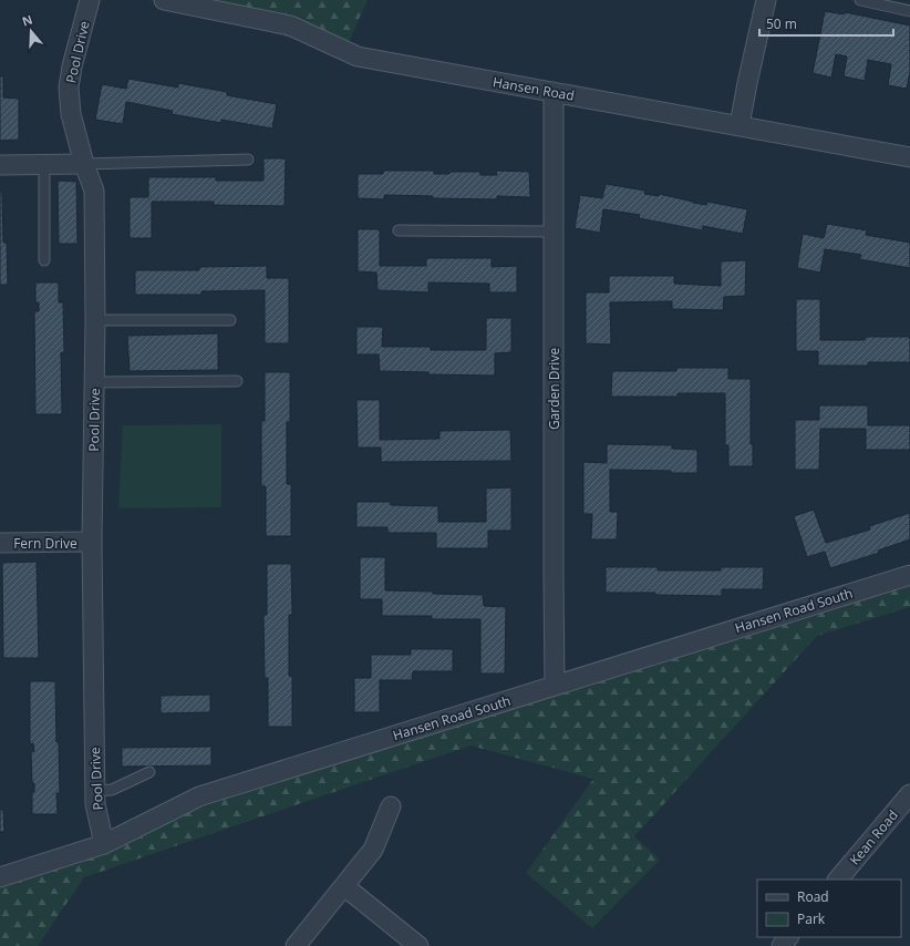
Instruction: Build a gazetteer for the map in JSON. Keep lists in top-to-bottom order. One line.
{"streets":{"street":["Pool Drive","Hansen Road","Garden Drive","Fern Drive","Hansen Road South","Kean Road"]},"crossings":[["Pool Drive","Fern Drive"],["Pool Drive","Hansen Road South"],["Hansen Road","Garden Drive"],["Garden Drive","Hansen Road South"]],"legend":["Road","Park"],"scale_bar":"50 m","north":"top"}
